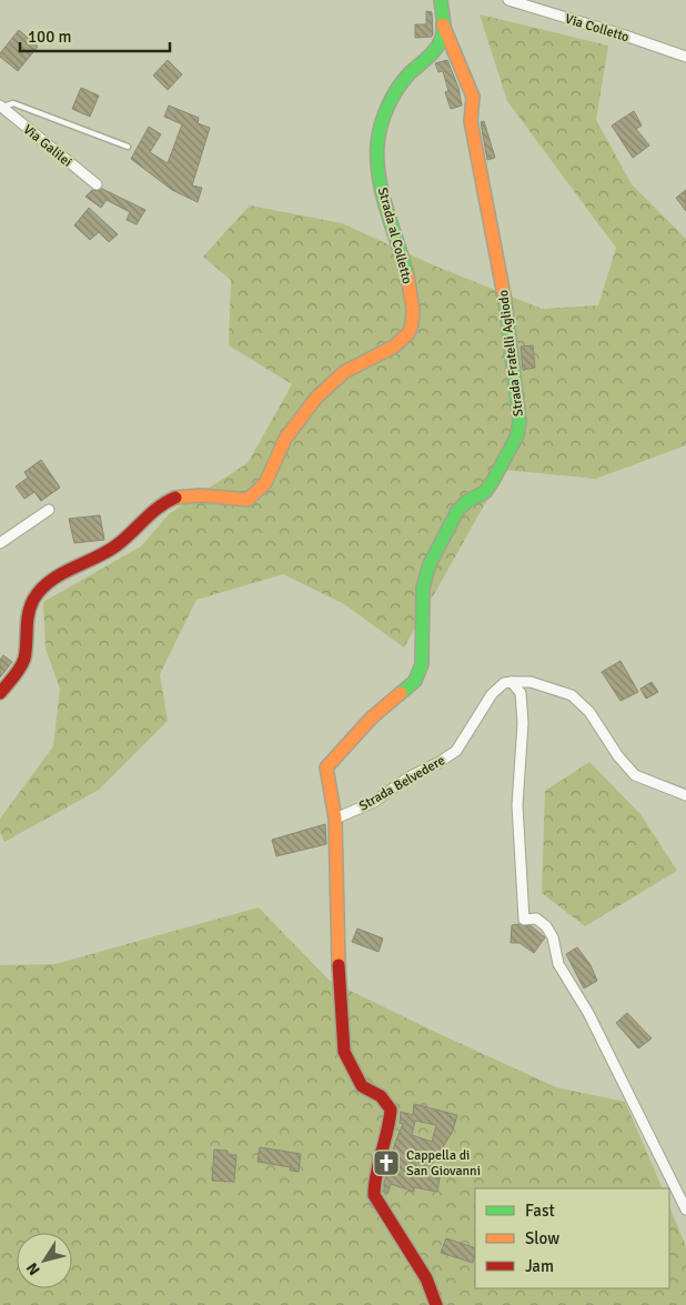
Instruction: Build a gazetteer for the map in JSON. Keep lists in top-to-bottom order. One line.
{"streets":{"street":["Via Colletto","Via Galilei","Strada al Colletto","Strada Fratelli Agliodo","Strada Belvedere"]},"crossings":[["Strada al Colletto","Strada Fratelli Agliodo"],["Strada Fratelli Agliodo","Strada Belvedere"]],"places":{"church":["Cappella di San Giovanni"]},"legend":["Fast","Slow","Jam"],"scale_bar":"100 m","north":"bottom left"}
